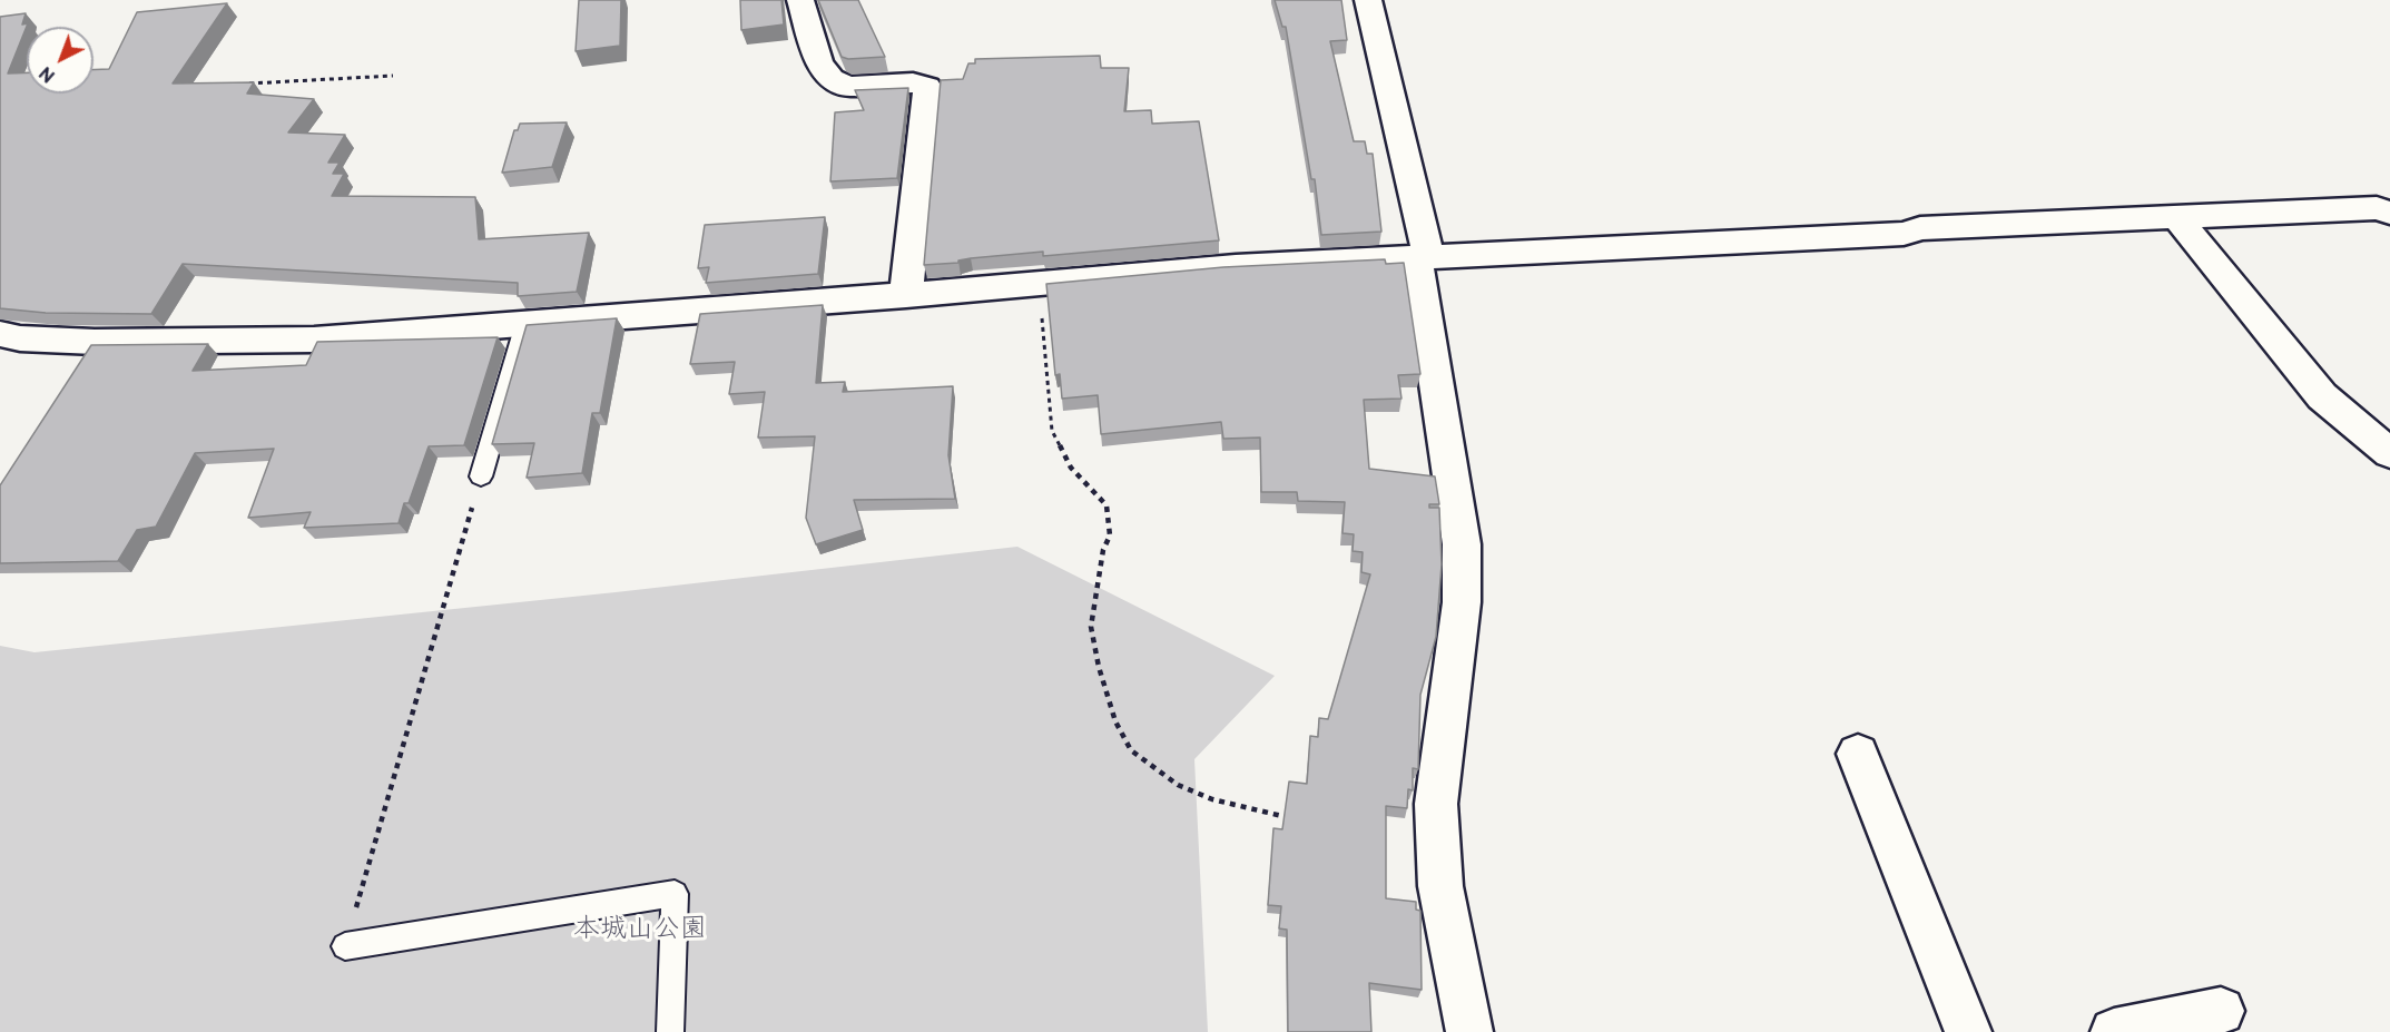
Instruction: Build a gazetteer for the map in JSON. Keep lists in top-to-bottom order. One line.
{"parks":["本城山公園"],"north":"bottom left"}
